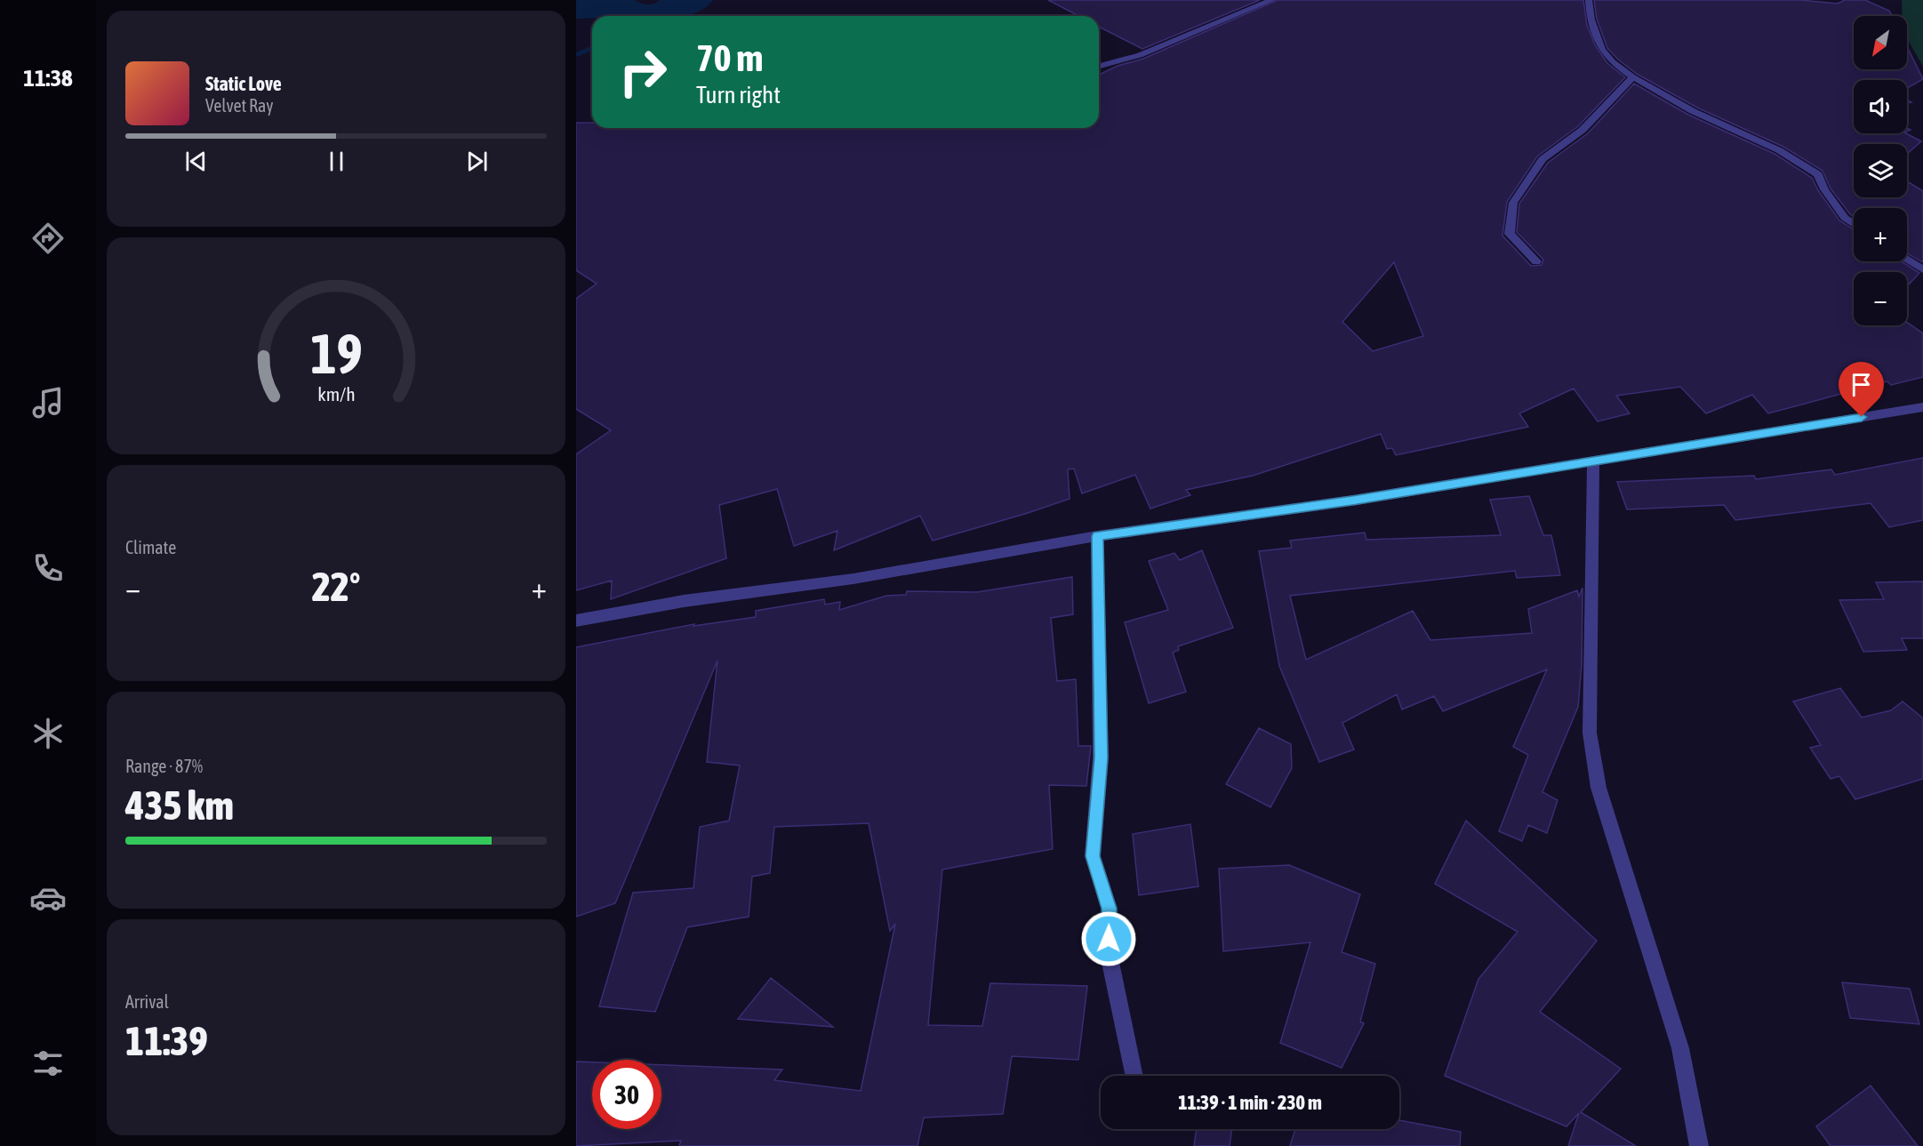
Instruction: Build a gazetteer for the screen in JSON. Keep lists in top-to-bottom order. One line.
{"north":"bottom left","page":{"tabs":"11:38","map_buttons":["+","−"],"turn":["70 m","Turn right"],"song":["Static Love","Velvet Ray"],"tile":["Climate",["Range · 87%","435 km"],["Arrival","11:39"]],"heat":["−","22°","+"],"limit":"30","trip":"11:39 · 1 min · 230 m","gauge":["19","km/h"]}}
